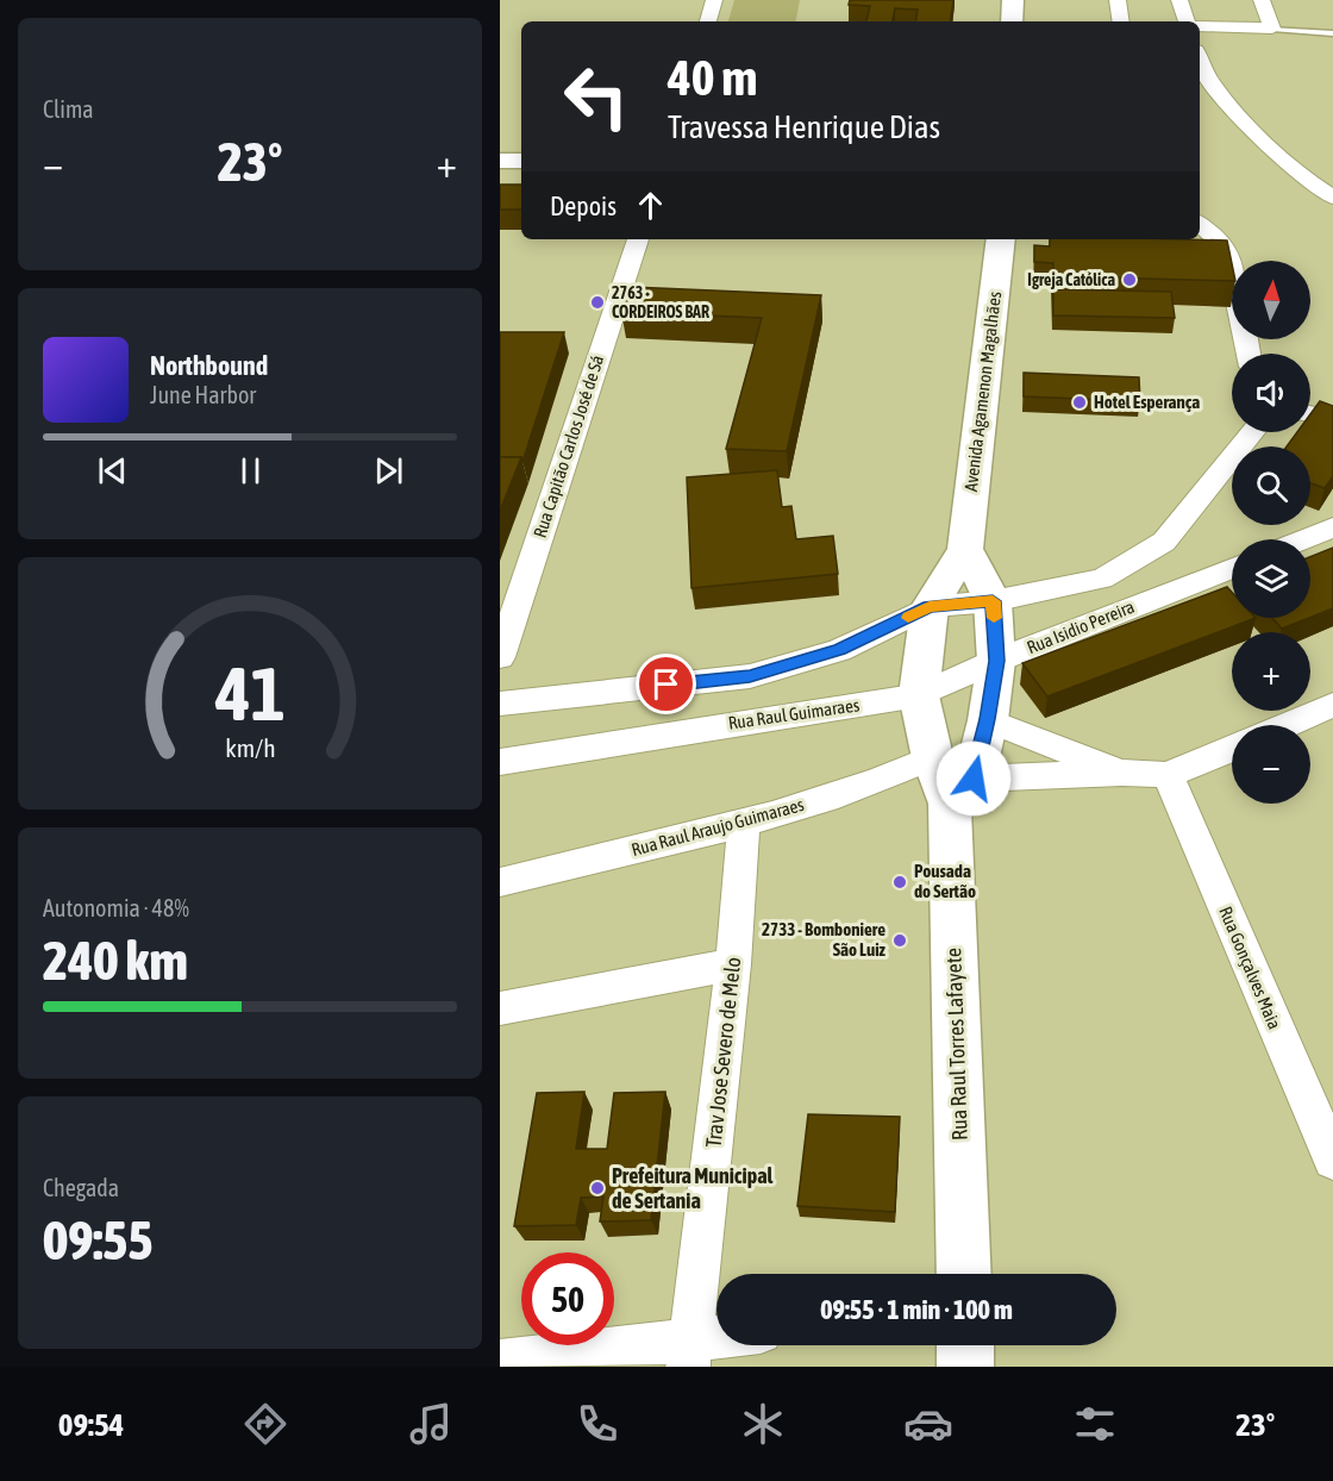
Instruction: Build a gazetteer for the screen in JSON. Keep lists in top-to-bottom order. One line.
{"streets":{"main road":["Avenida Agamenon Magalhães","Rua Raul Torres Lafayete"],"street":["Rua Capitão Carlos José de Sá","Rua Isidio Pereira","Rua Raul Guimaraes","Rua Raul Araujo Guimaraes","Rua Gonçalves Maia","Trav Jose Severo de Melo"]},"crossings":[["Avenida Agamenon Magalhães","Rua Isidio Pereira"],["Avenida Agamenon Magalhães","Rua Raul Guimaraes"],["Avenida Agamenon Magalhães","Rua Raul Araujo Guimaraes"],["Avenida Agamenon Magalhães","Rua Raul Torres Lafayete"],["Rua Isidio Pereira","Rua Raul Guimaraes"],["Rua Raul Araujo Guimaraes","Trav Jose Severo de Melo"]],"places":["Igreja Católica","2763 - CORDEIROS BAR","Hotel Esperança","Pousada do Sertão","2733 - Bomboniere São Luiz","Prefeitura Municipal de Sertania"],"north":"top","page":{"tile":["Clima",["Autonomia · 48%","240 km"],["Chegada","09:55"]],"turn":["40 m","Travessa Henrique Dias"],"heat":["−","23°","+"],"then":"Depois","map_buttons":["+","−"],"song":["Northbound","June Harbor"],"limit":"50","trip":"09:55 · 1 min · 100 m","tabs":["09:54","23°"],"gauge":["41","km/h"]}}
